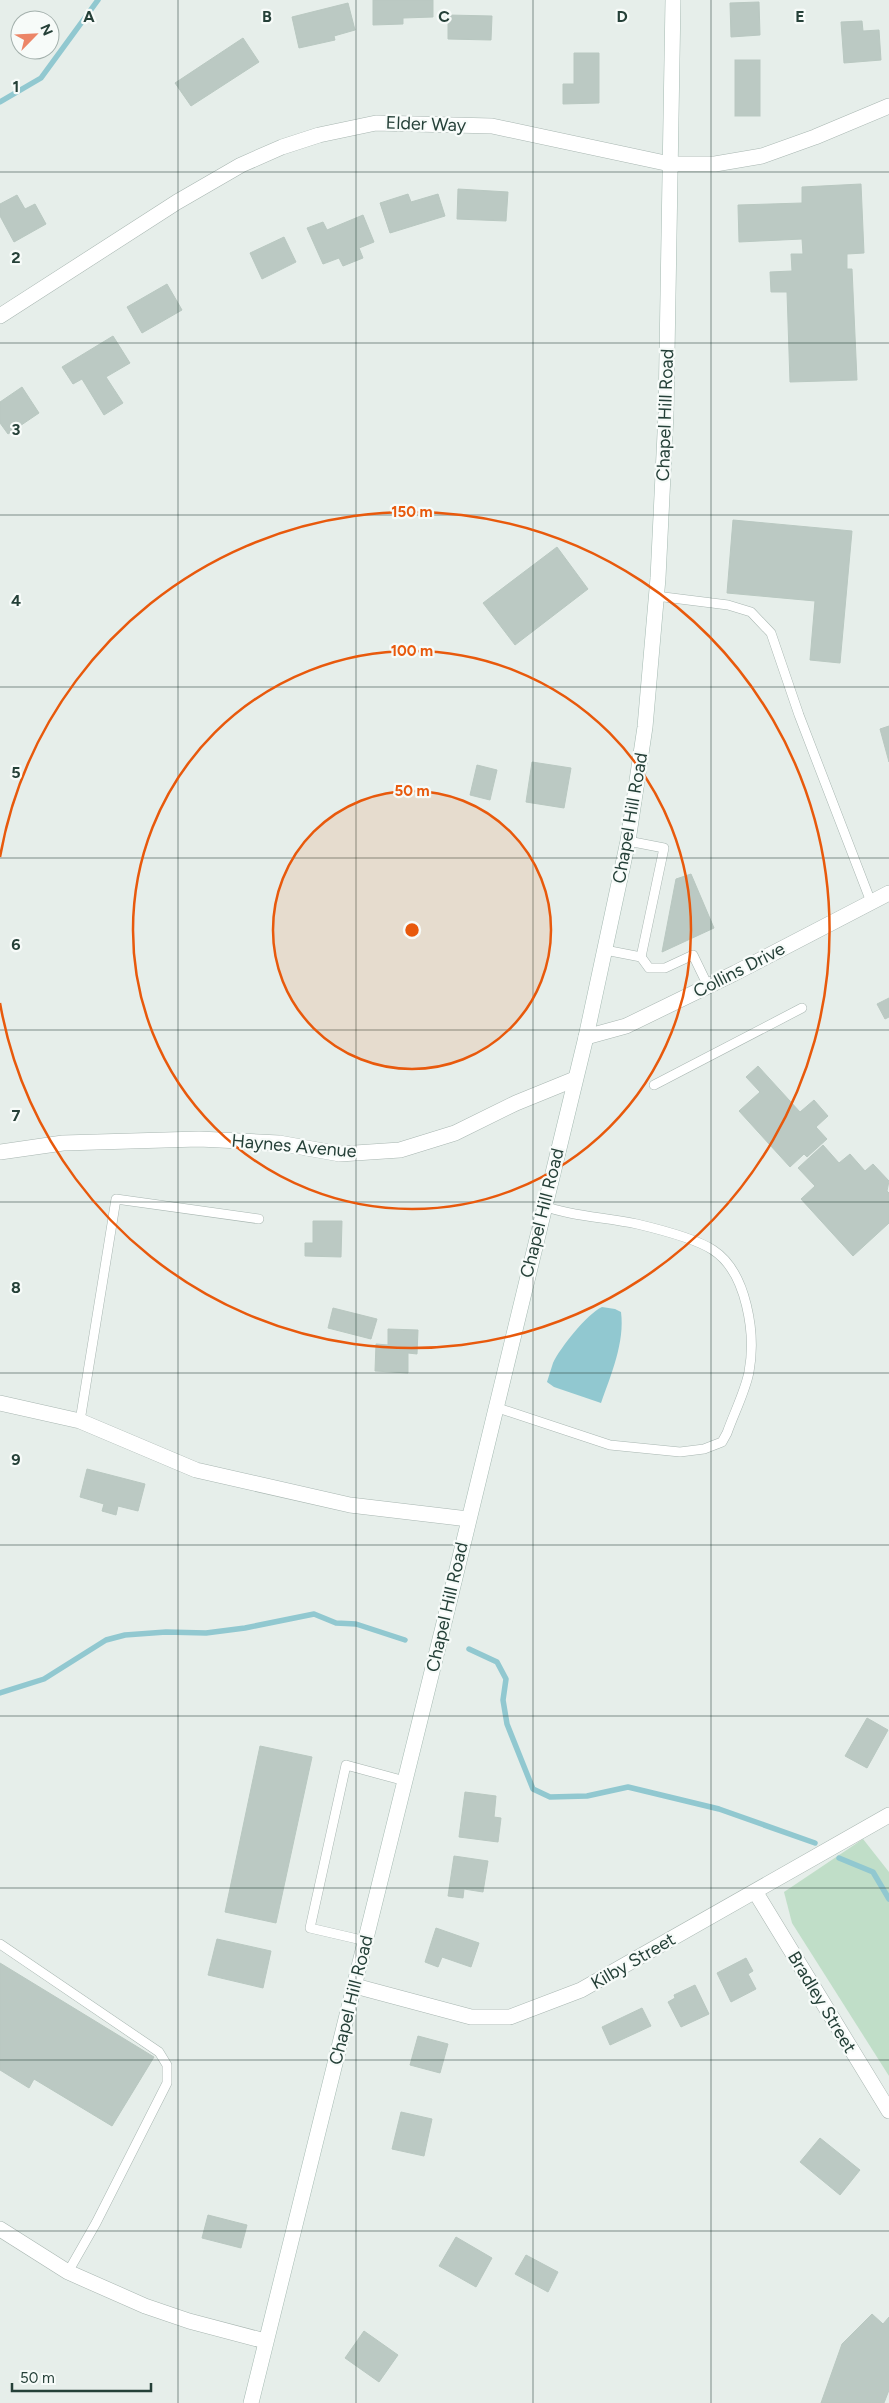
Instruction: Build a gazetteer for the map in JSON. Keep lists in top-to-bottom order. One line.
{"streets":{"street":["Elder Way","Chapel Hill Road","Collins Drive","Haynes Avenue","Kilby Street","Bradley Street"]},"crossings":[["Elder Way","Chapel Hill Road"],["Chapel Hill Road","Collins Drive"],["Chapel Hill Road","Haynes Avenue"],["Chapel Hill Road","Kilby Street"],["Kilby Street","Bradley Street"]],"scale_bar":"50 m","north":"top right","grid":{"columns":["A","B","C","D","E"],"rows":["1","2","3","4","5","6","7","8","9"]},"rings":["150 m","100 m","50 m"]}
